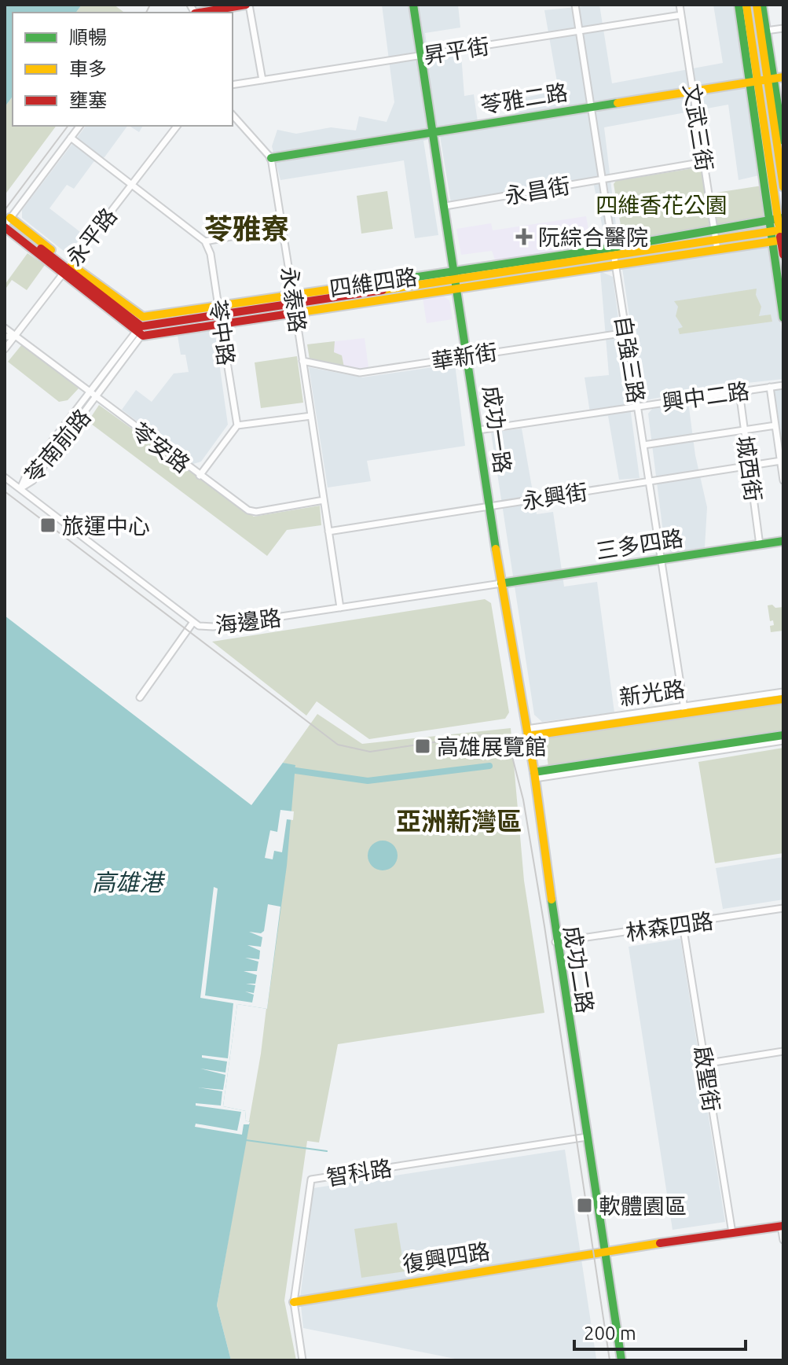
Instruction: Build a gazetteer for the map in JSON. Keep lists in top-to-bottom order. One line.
{"streets":{"street":["昇平街","苓雅二路","文武三街","永昌街","永平路","四維四路","永泰路","苓中路","華新街","自強三路","興中二路","成功一路","苓南前路","苓安路","城西街","永興街","三多四路","海邊路","新光路","林森四路","成功二路","啟聖街","智科路","復興四路"]},"crossings":[["昇平街","文武三街"],["昇平街","自強三路"],["苓雅二路","文武三街"],["苓雅二路","永泰路"],["苓雅二路","自強三路"],["文武三街","永昌街"],["文武三街","四維四路"],["永昌街","自強三路"],["永平路","苓安路"],["四維四路","永泰路"],["四維四路","苓中路"],["四維四路","自強三路"],["四維四路","成功一路"],["四維四路","苓南前路"],["永泰路","華新街"],["永泰路","苓安路"],["永泰路","永興街"],["永泰路","海邊路"],["華新街","自強三路"],["華新街","成功一路"],["自強三路","興中二路"],["自強三路","永興街"],["自強三路","三多四路"],["自強三路","新光路"],["興中二路","成功一路"],["興中二路","城西街"],["成功一路","永興街"],["成功一路","三多四路"],["成功一路","海邊路"],["成功一路","成功二路"],["苓南前路","苓安路"],["苓南前路","海邊路"],["城西街","永興街"],["城西街","三多四路"],["三多四路","海邊路"],["三多四路","成功二路"],["海邊路","成功二路"],["新光路","成功二路"],["林森四路","成功二路"],["林森四路","啟聖街"],["成功二路","智科路"],["成功二路","復興四路"],["啟聖街","復興四路"],["智科路","復興四路"]],"districts":["苓雅寮","亞洲新灣區"],"water":["高雄港"],"parks":["四維香花公園"],"places":{"health":["阮綜合醫院"],"transit":["旅運中心","高雄展覽館","軟體園區"]},"legend":["順暢","車多","壅塞"],"scale_bar":"200 m"}
